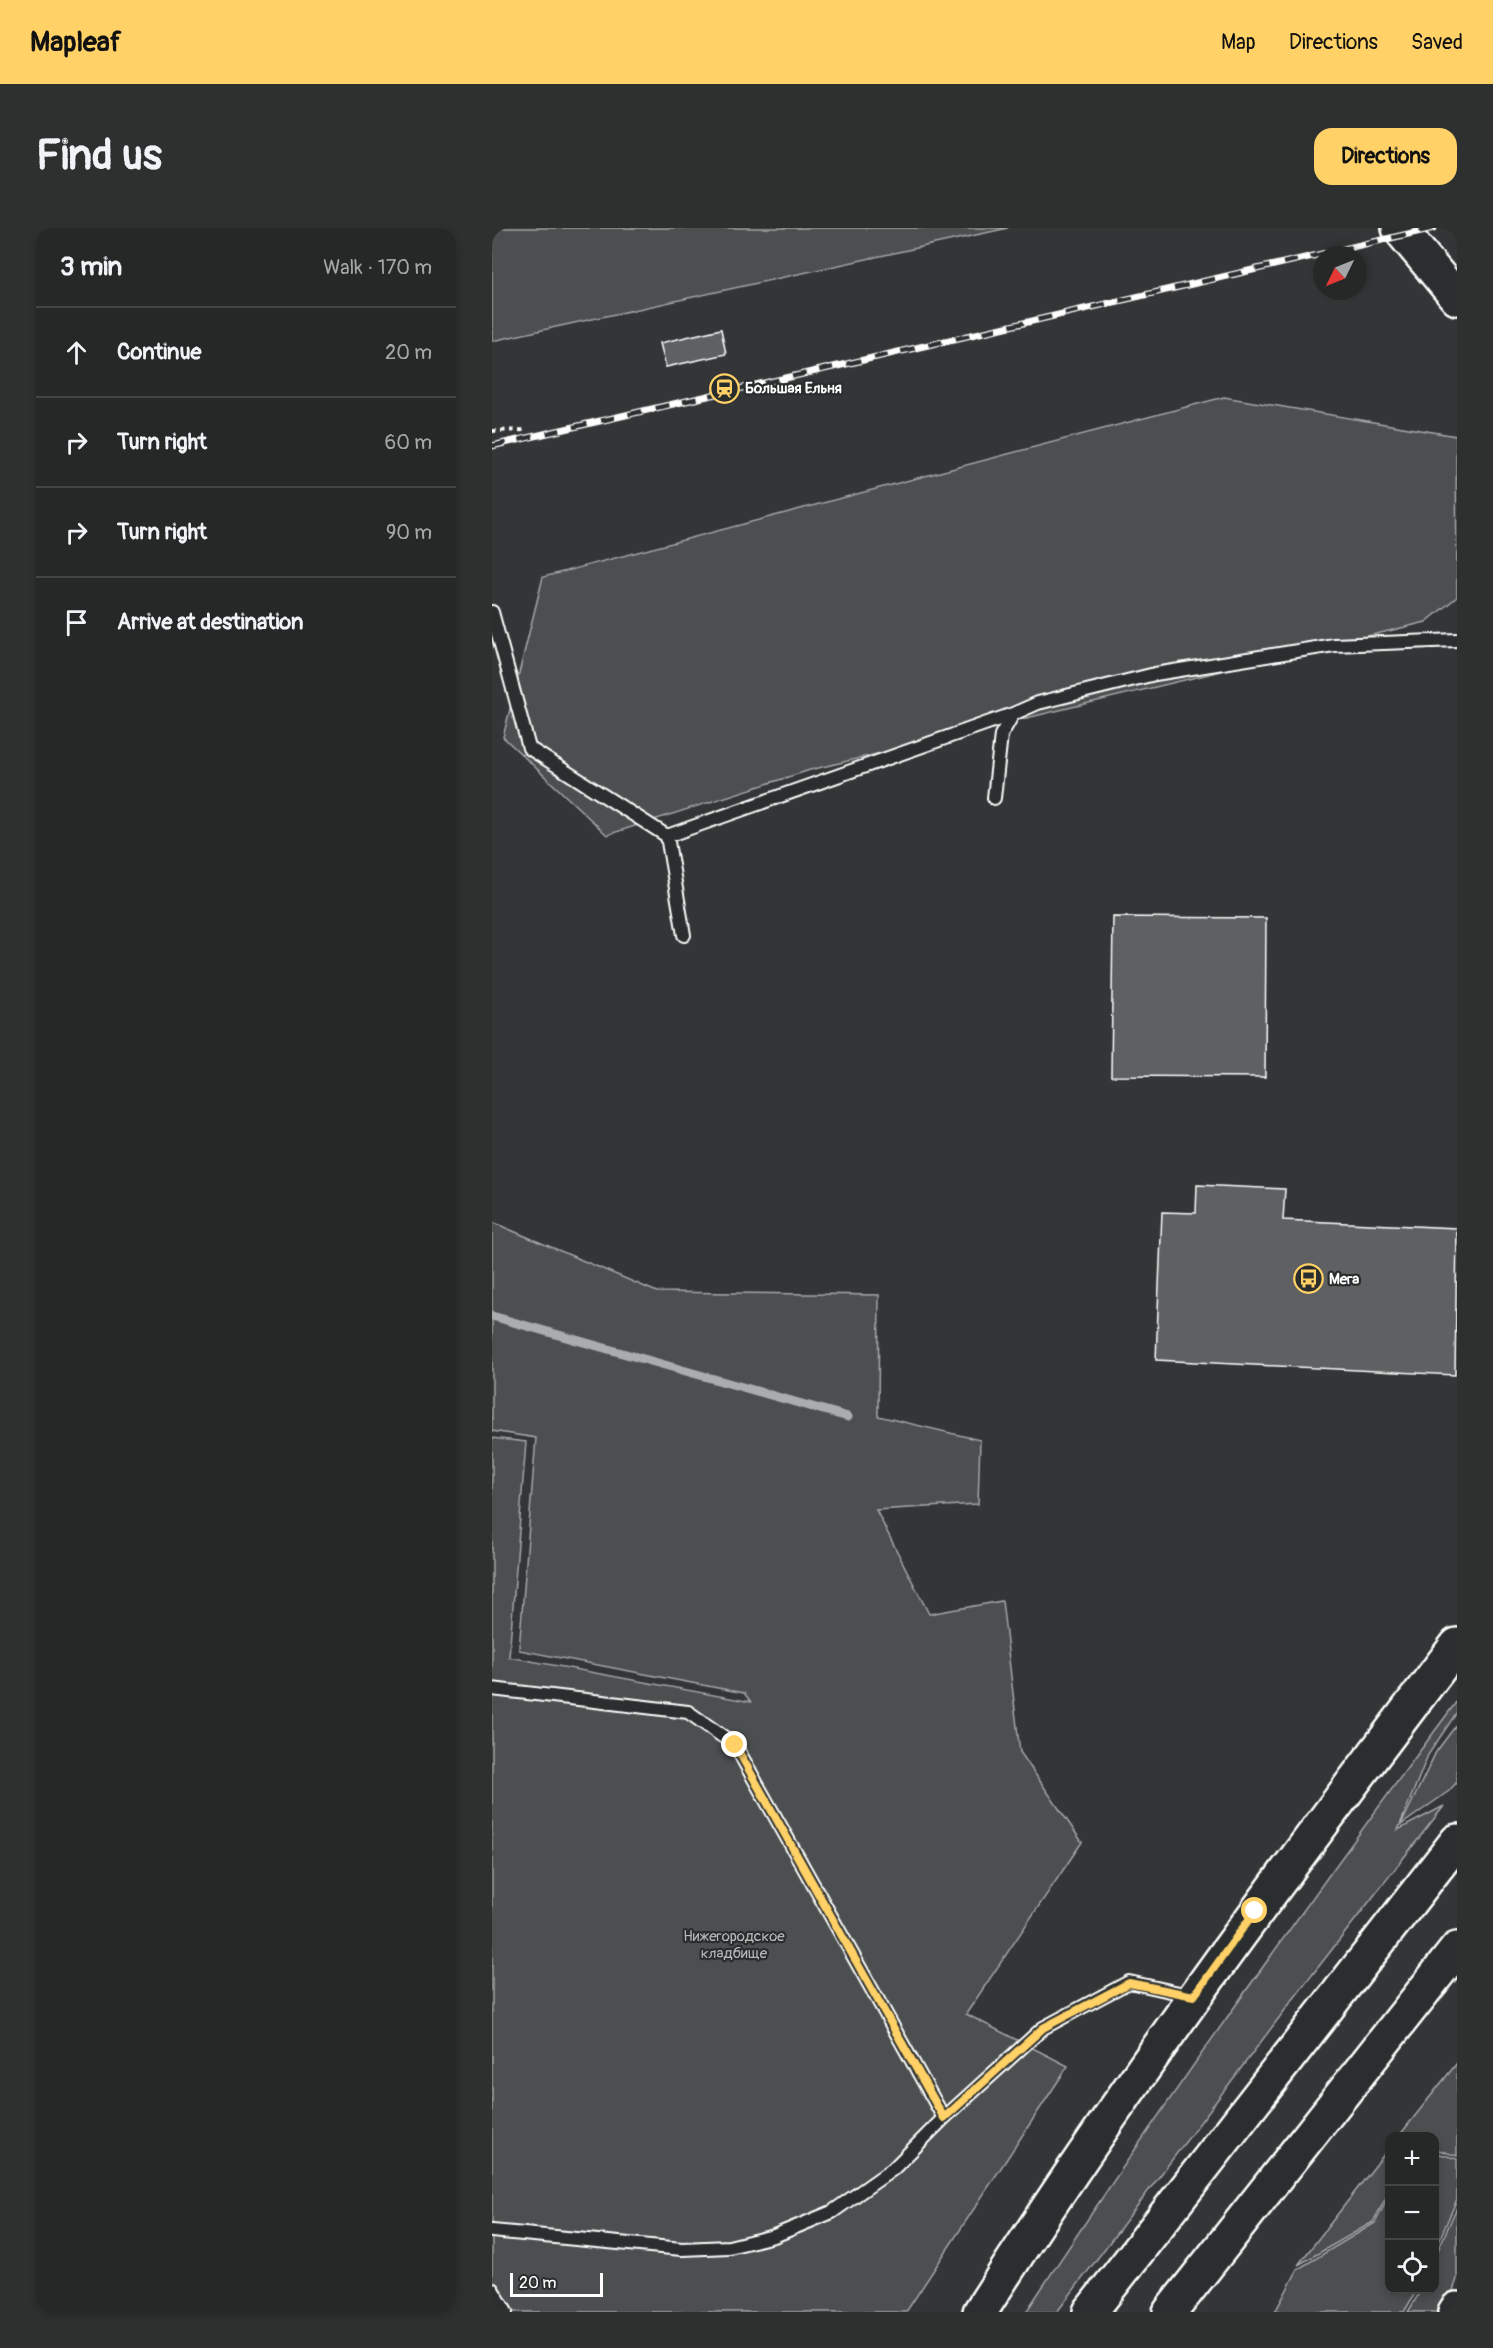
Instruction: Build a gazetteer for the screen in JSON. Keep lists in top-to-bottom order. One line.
{"parks":["Нижегородское кладбище"],"places":{"station":["Большая Ельня"],"bus stop":["Мега"]},"scale_bar":"20 m","north":"bottom left","page":{"header":"Mapleaf","nav":["Map","Directions","Saved"],"buttons":"Directions","title":"Find us","heading":["3 min","Walk · 170 m"],"list":[["Continue","20 m"],["Turn right","60 m"],["Turn right","90 m"],"Arrive at destination"],"map_buttons":["+","−"],"scale":"20 m"}}
